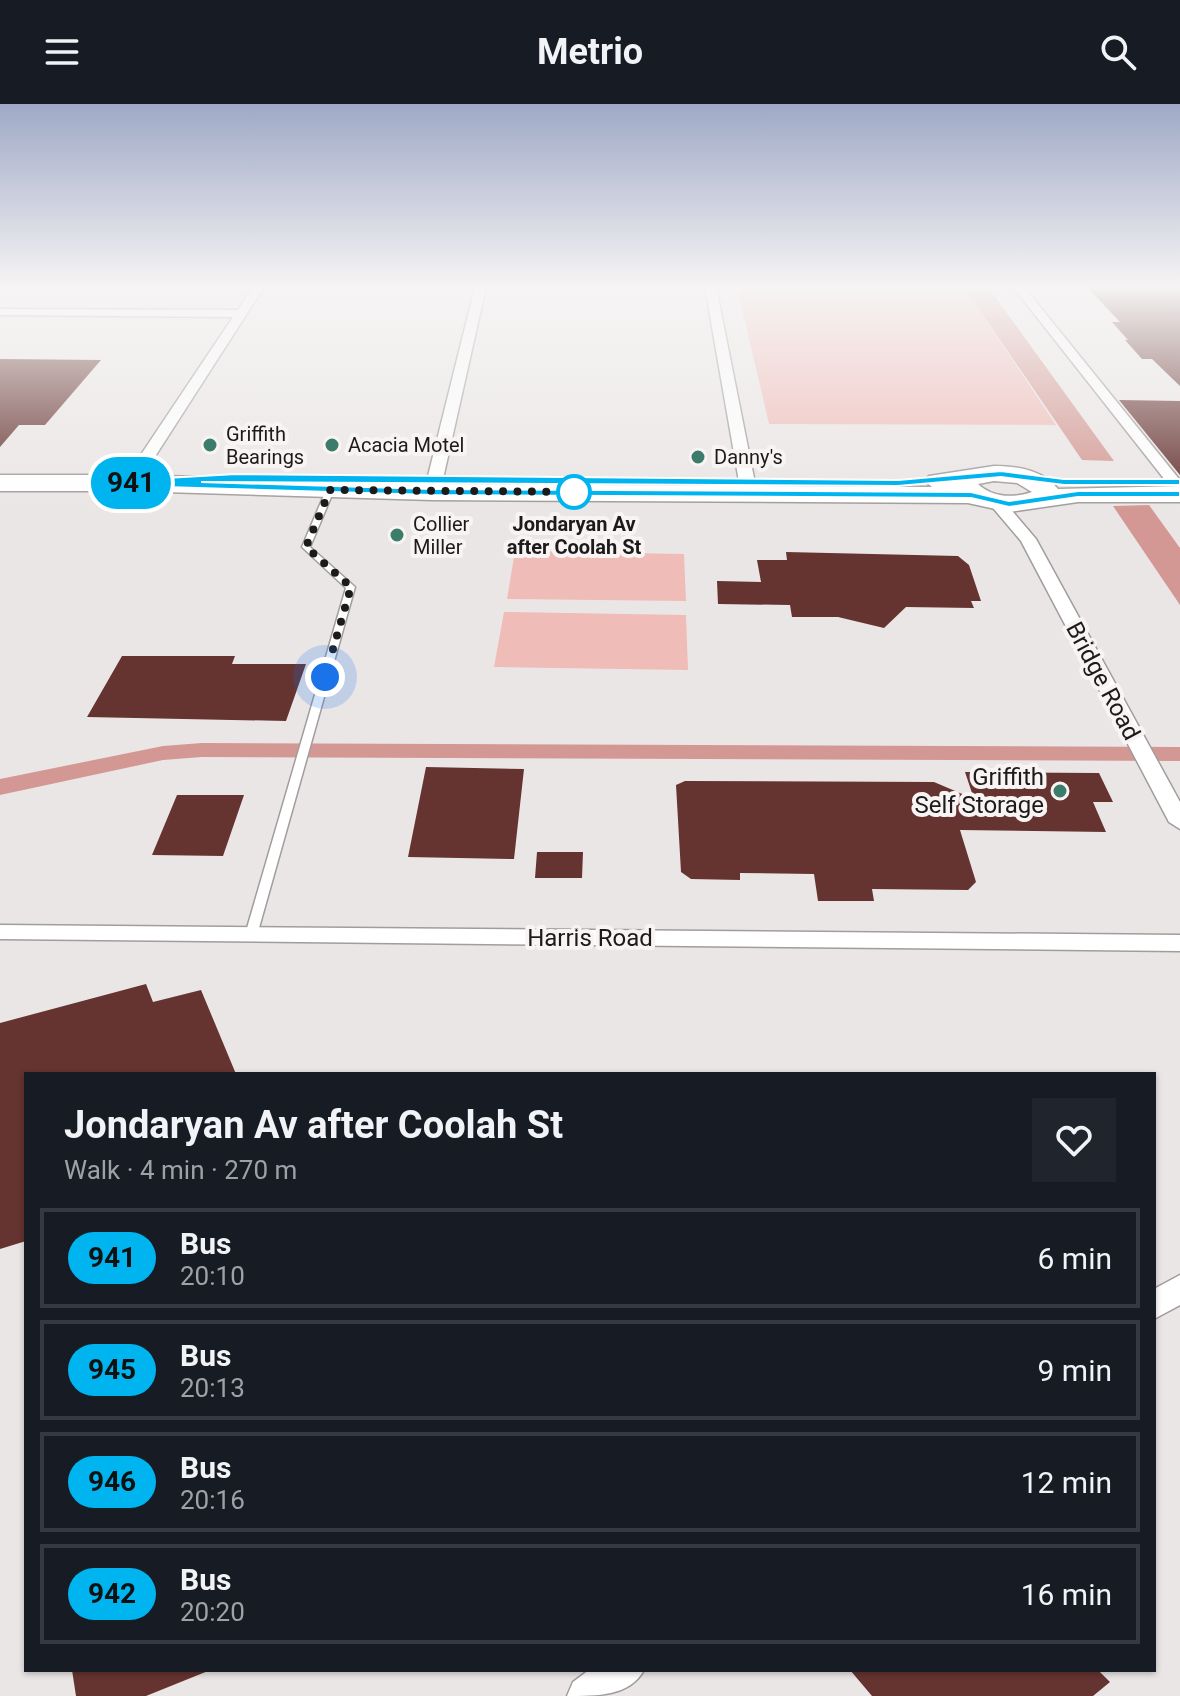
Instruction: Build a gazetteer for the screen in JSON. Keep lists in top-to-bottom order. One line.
{"streets":{"street":["Bridge Road","Harris Road"]},"places":["Griffith Bearings","Acacia Motel","Danny's","Jondaryan Av after Coolah St","Collier Miller","Griffith Self Storage"],"lines":["bus line 941"],"page":{"header":"Metrio","on_map":"941","heading":["Jondaryan Av after Coolah St","Walk · 4 min · 270 m"],"list":[{"mark":"941","name":"Bus","note":"20:10","value":"6 min"},{"mark":"945","name":"Bus","note":"20:13","value":"9 min"},{"mark":"946","name":"Bus","note":"20:16","value":"12 min"},{"mark":"942","name":"Bus","note":"20:20","value":"16 min"}]}}
